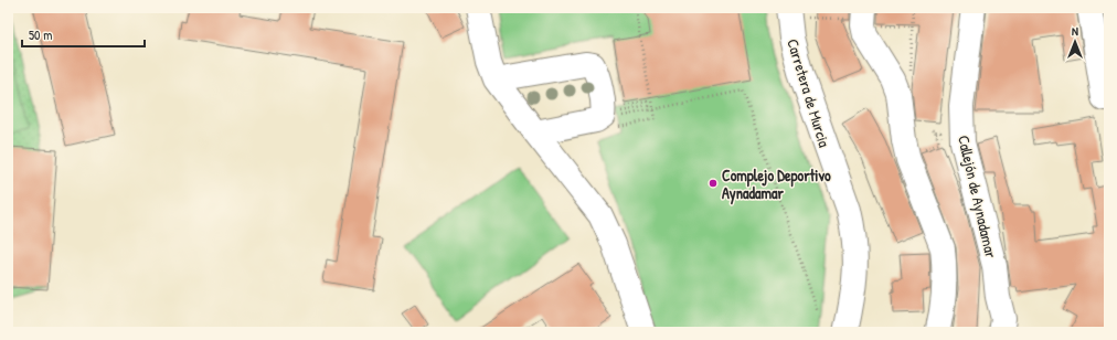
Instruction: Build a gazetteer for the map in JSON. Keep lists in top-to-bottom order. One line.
{"streets":{"street":["Carretera de Murcia","Callejón de Aynadamar"]},"places":["Complejo Deportivo Aynadamar"],"scale_bar":"50 m","north":"top"}
